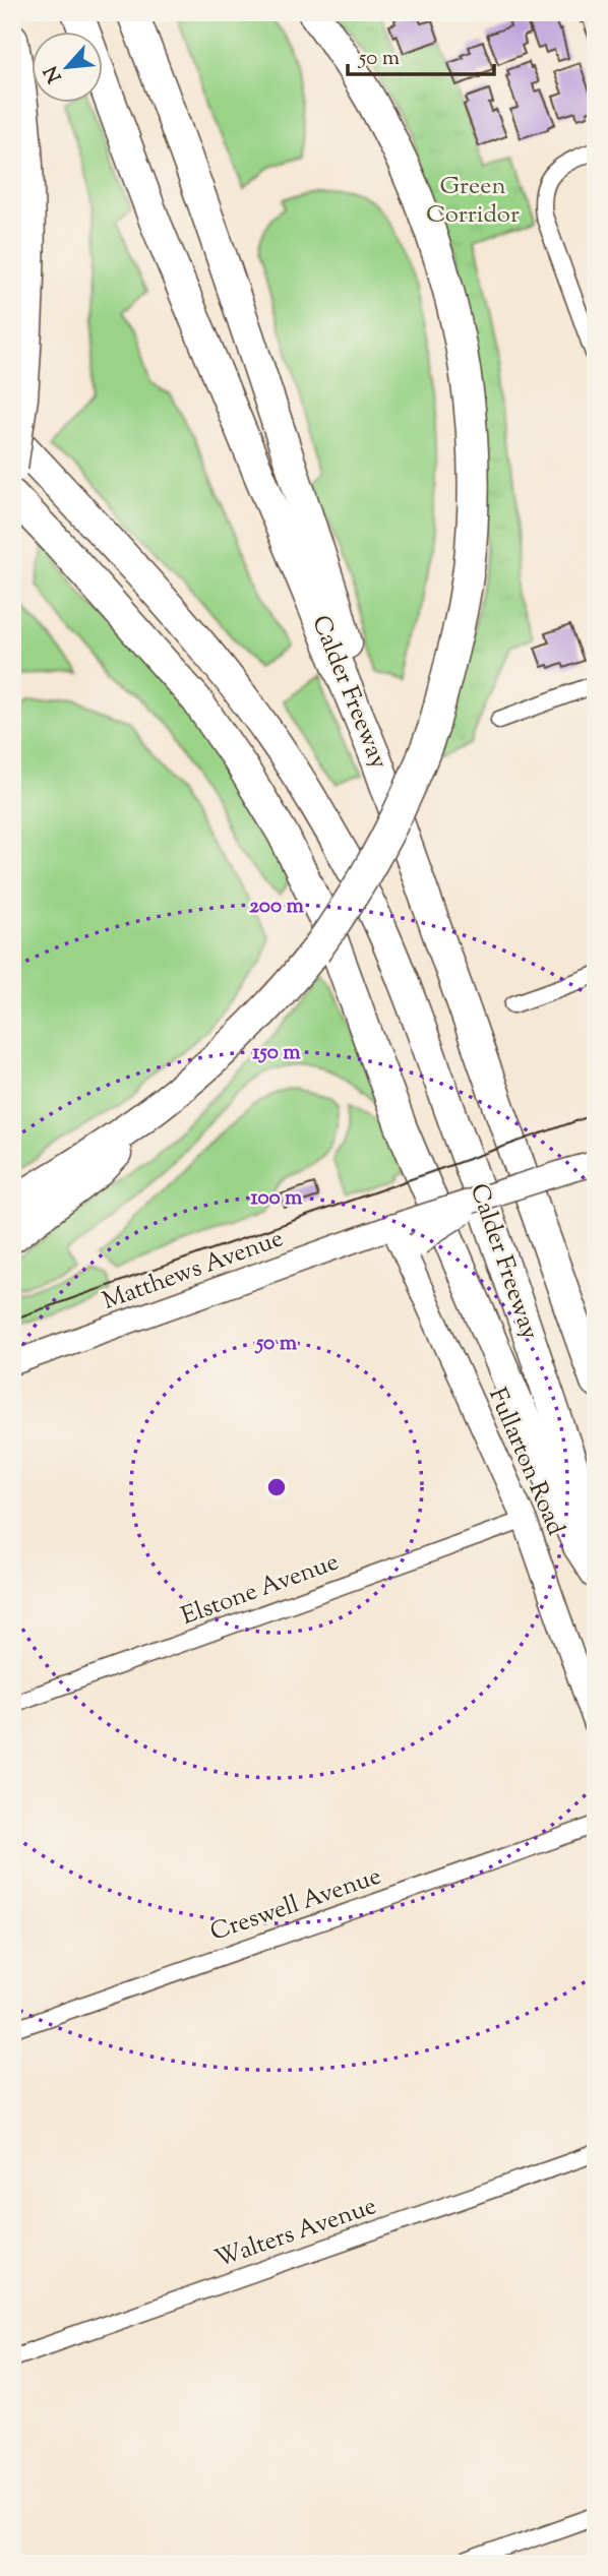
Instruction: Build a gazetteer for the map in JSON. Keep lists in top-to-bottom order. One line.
{"streets":{"highway":["Calder Freeway"],"main road":["Matthews Avenue","Fullarton Road"],"street":["Elstone Avenue","Creswell Avenue","Walters Avenue"]},"crossings":[["Matthews Avenue","Fullarton Road"],["Fullarton Road","Elstone Avenue"]],"parks":["Green Corridor"],"scale_bar":"50 m","north":"bottom left","rings":["200 m","150 m","100 m","50 m"]}
